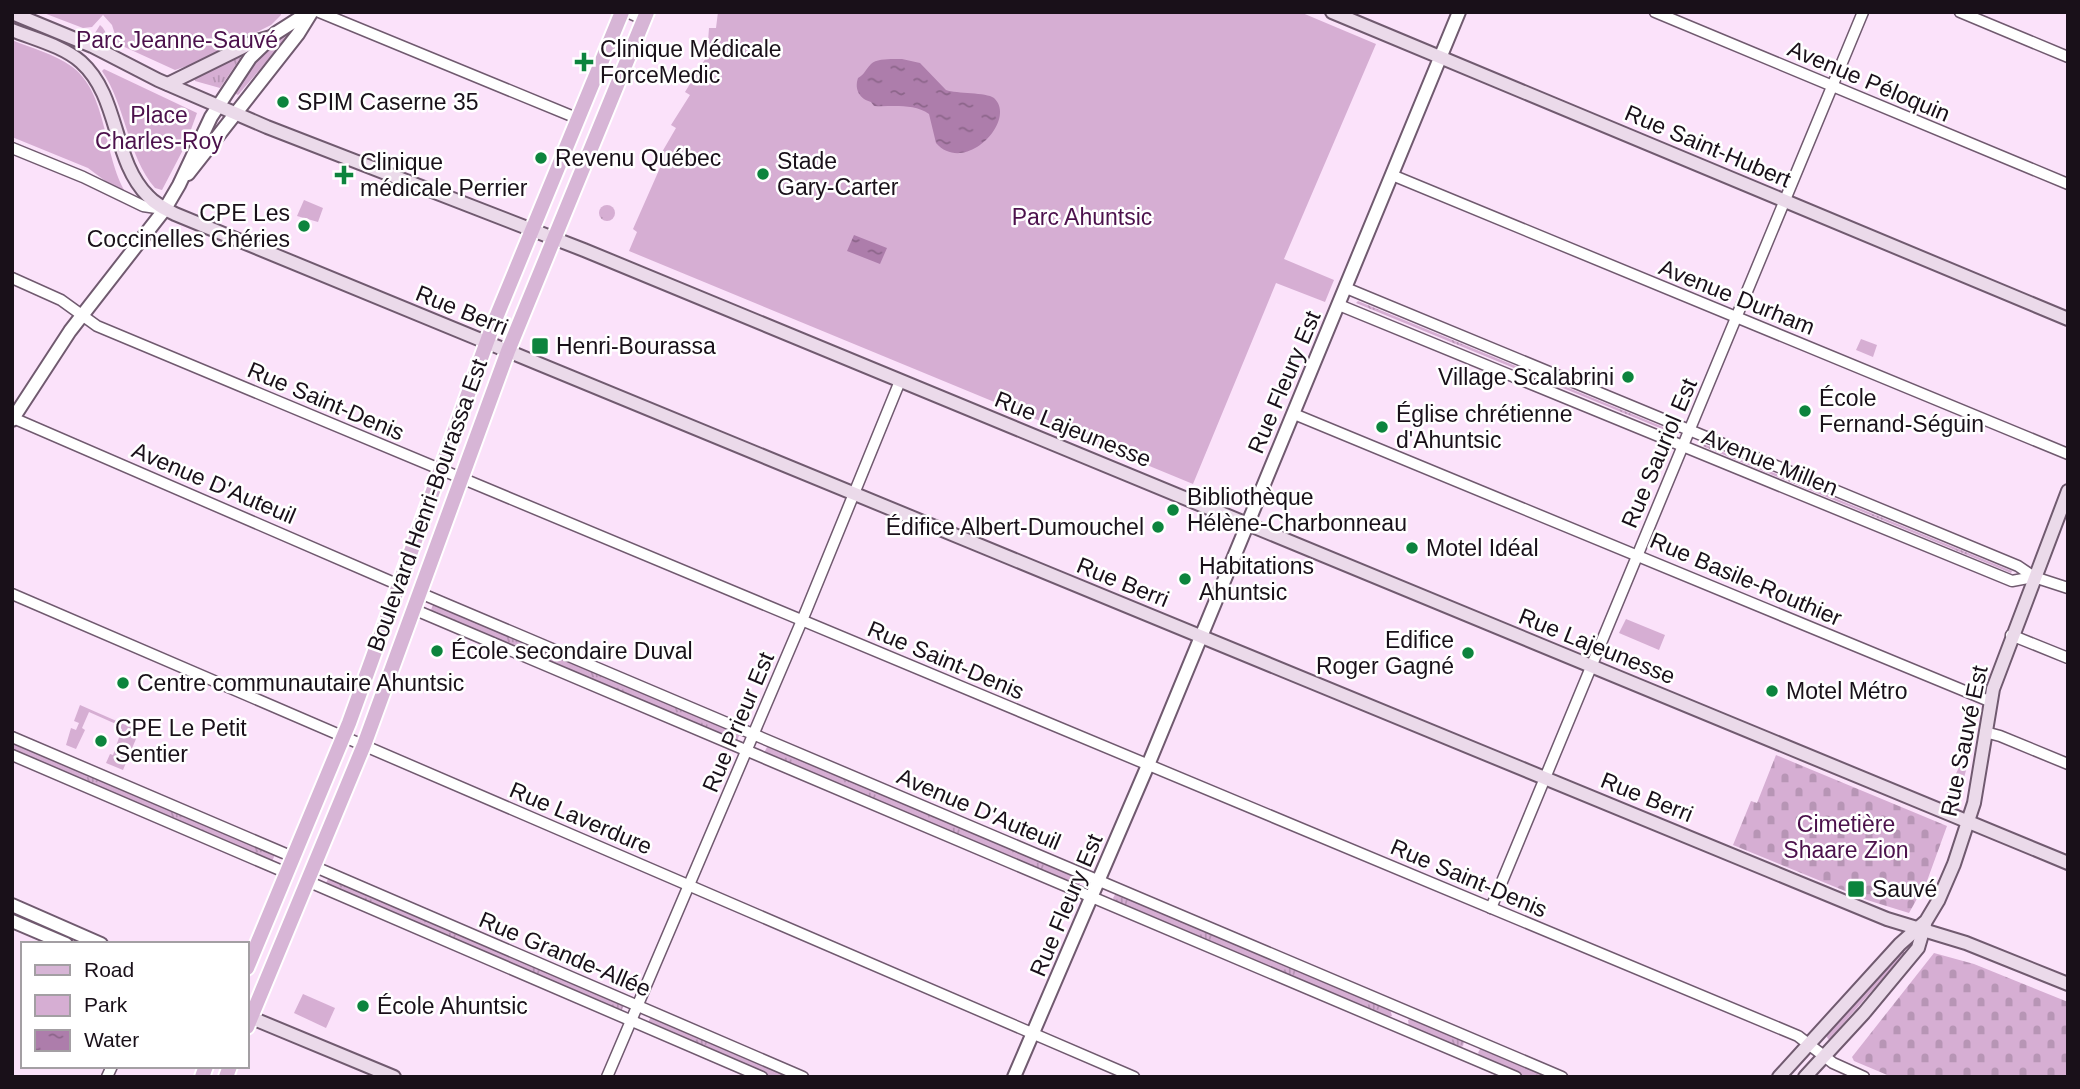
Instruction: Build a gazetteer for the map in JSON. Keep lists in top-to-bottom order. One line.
{"streets":{"main road":["Rue Saint-Hubert","Rue Berri","Rue Lajeunesse","Boulevard Henri-Bourassa Est","Rue Sauvé Est"],"street":["Avenue Péloquin","Avenue Durham","Rue Fleury Est","Rue Saint-Denis","Rue Sauriol Est","Avenue Millen","Avenue D'Auteuil","Rue Basile-Routhier","Rue Prieur Est","Rue Laverdure","Rue Grande-Allée"]},"crossings":[["Avenue Péloquin","Rue Sauriol Est"],["Rue Saint-Hubert","Rue Fleury Est"],["Rue Saint-Hubert","Rue Sauriol Est"],["Avenue Durham","Rue Fleury Est"],["Avenue Durham","Rue Sauriol Est"],["Rue Berri","Rue Fleury Est"],["Rue Berri","Rue Sauriol Est"],["Rue Berri","Boulevard Henri-Bourassa Est"],["Rue Berri","Rue Prieur Est"],["Rue Berri","Rue Sauvé Est"],["Rue Fleury Est","Rue Saint-Denis"],["Rue Fleury Est","Rue Lajeunesse"],["Rue Fleury Est","Avenue Millen"],["Rue Fleury Est","Avenue D'Auteuil"],["Rue Fleury Est","Rue Basile-Routhier"],["Rue Fleury Est","Rue Laverdure"],["Rue Saint-Denis","Rue Sauriol Est"],["Rue Saint-Denis","Boulevard Henri-Bourassa Est"],["Rue Saint-Denis","Rue Prieur Est"],["Rue Saint-Denis","Rue Sauvé Est"],["Rue Lajeunesse","Rue Sauriol Est"],["Rue Lajeunesse","Boulevard Henri-Bourassa Est"],["Rue Lajeunesse","Rue Prieur Est"],["Rue Lajeunesse","Rue Sauvé Est"],["Rue Sauriol Est","Avenue Millen"],["Rue Sauriol Est","Rue Basile-Routhier"],["Avenue Millen","Rue Sauvé Est"],["Avenue D'Auteuil","Boulevard Henri-Bourassa Est"],["Avenue D'Auteuil","Rue Prieur Est"],["Boulevard Henri-Bourassa Est","Rue Laverdure"],["Boulevard Henri-Bourassa Est","Rue Grande-Allée"],["Rue Basile-Routhier","Rue Sauvé Est"],["Rue Prieur Est","Rue Laverdure"],["Rue Prieur Est","Rue Grande-Allée"]],"parks":["Parc Jeanne-Sauvé","Place Charles-Roy","Parc Ahuntsic","Cimetière Shaare Zion"],"places":{"health":["Clinique Médicale ForceMedic","Clinique médicale Perrier"],"other":["SPIM Caserne 35","Revenu Québec","Stade Gary-Carter","CPE Les Coccinelles Chéries","Village Scalabrini","École Fernand-Séguin","Église chrétienne d'Ahuntsic","Bibliothèque Hélène-Charbonneau","Édifice Albert-Dumouchel","Motel Idéal","Habitations Ahuntsic","École secondaire Duval","Edifice Roger Gagné","Centre communautaire Ahuntsic","Motel Métro","CPE Le Petit Sentier","École Ahuntsic"],"transit":["Henri-Bourassa","Sauvé"]},"legend":["Road","Park","Water"]}
